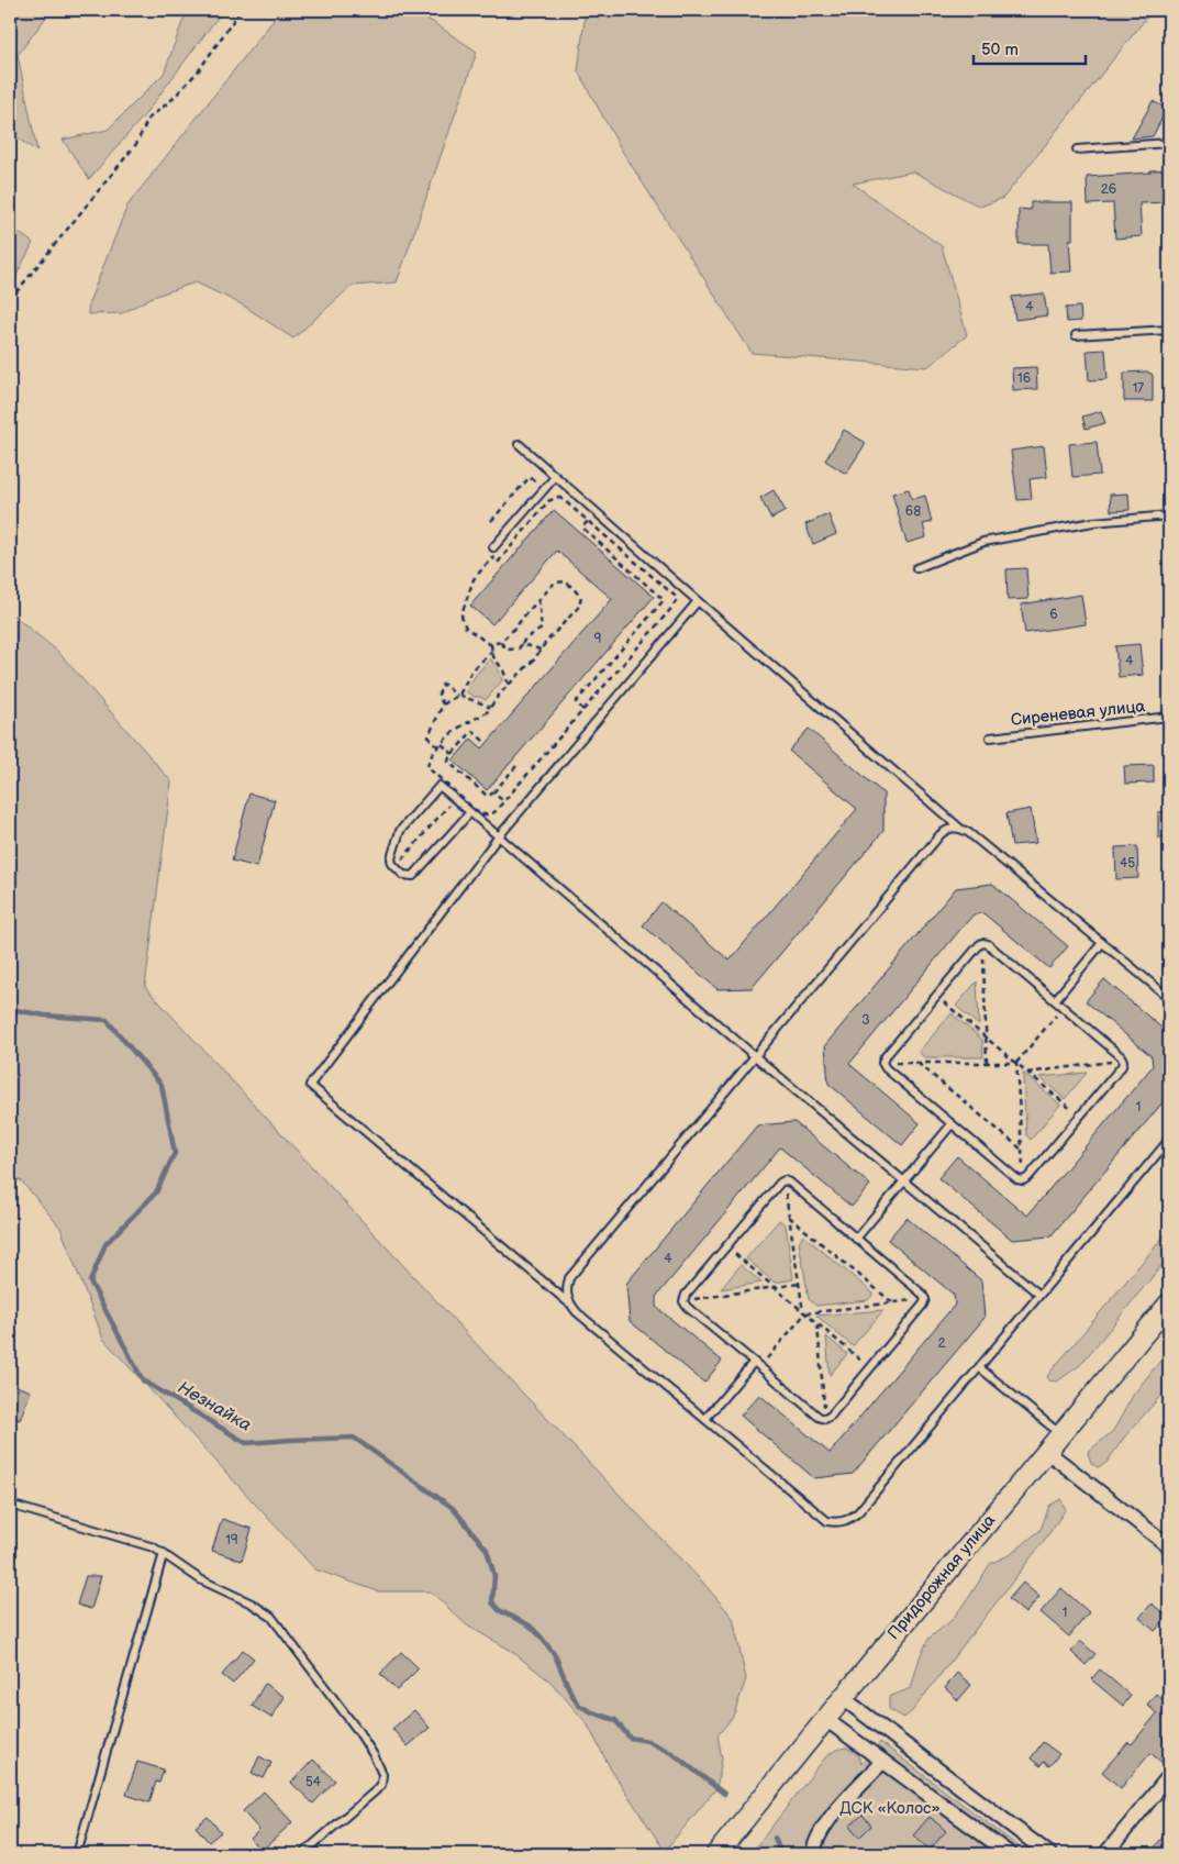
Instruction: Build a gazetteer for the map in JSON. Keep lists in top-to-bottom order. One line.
{"streets":{"main road":["Придорожная улица"],"lane":["Сиреневая улица"]},"water":["Незнайка"],"parks":["ДСК «Колос»"],"house_numbers":["26","4","16","17","68","6","9","4","45","3","1","4","2","19","1","54"],"scale_bar":"50 m"}
